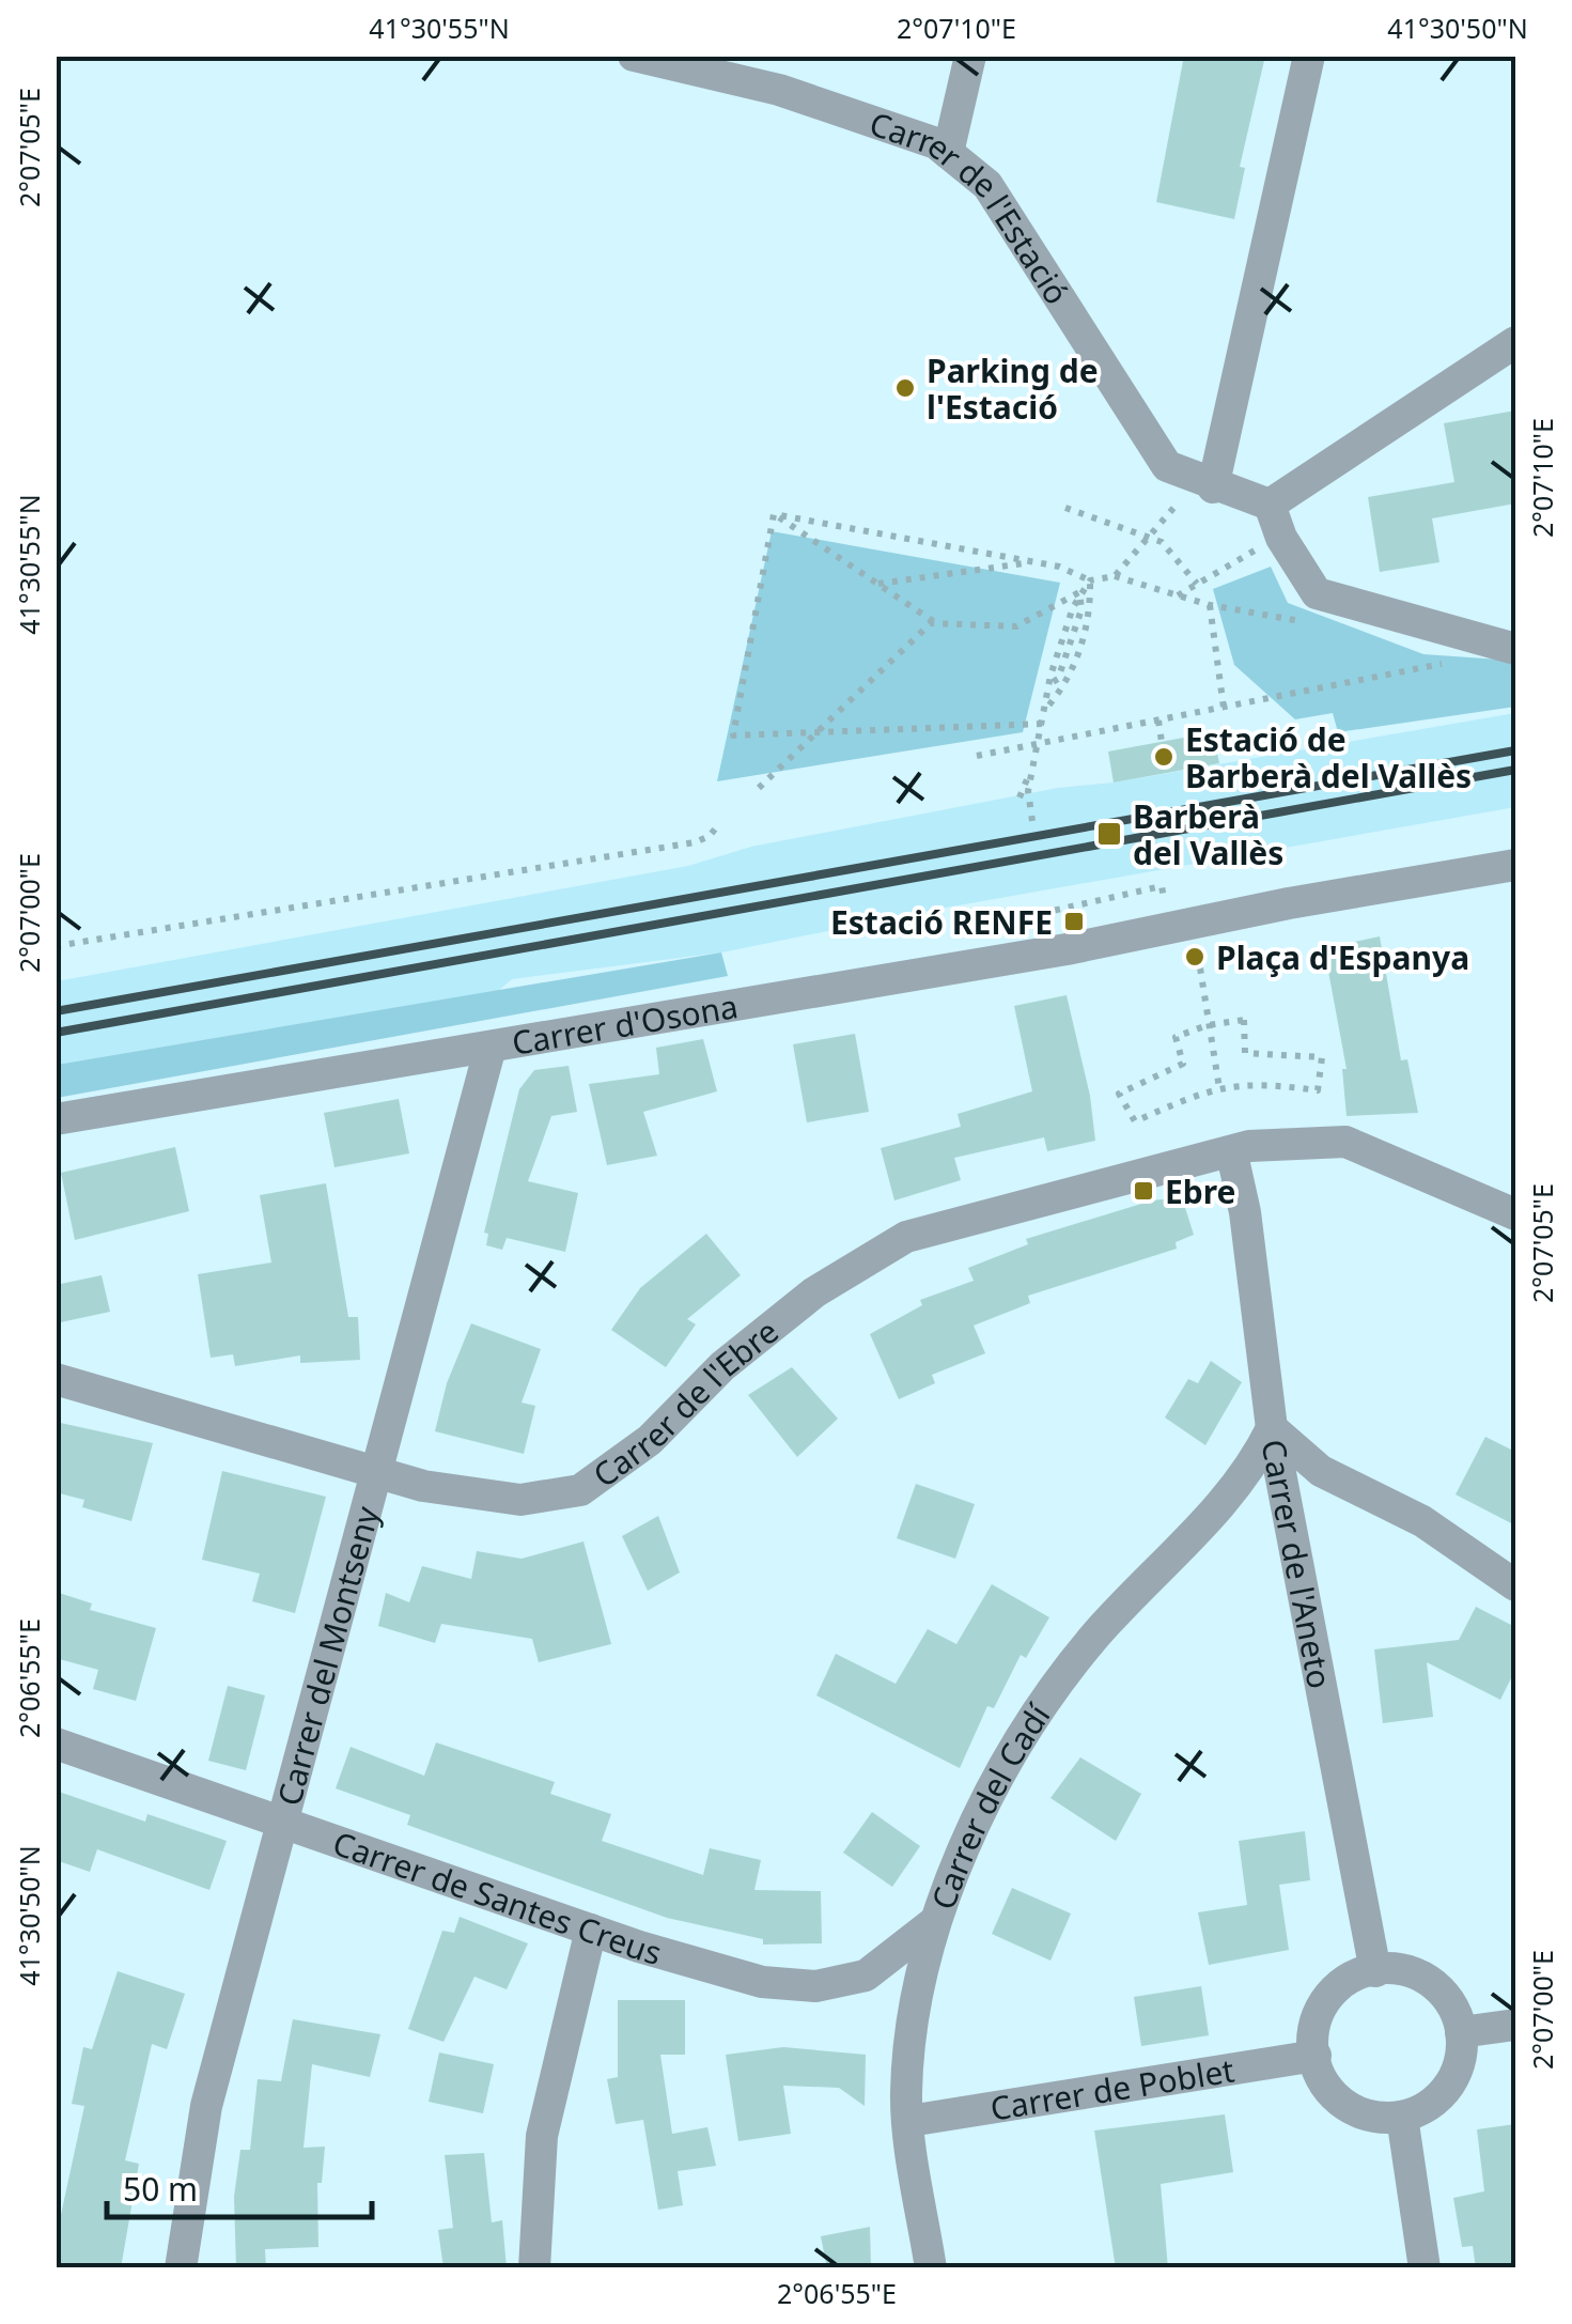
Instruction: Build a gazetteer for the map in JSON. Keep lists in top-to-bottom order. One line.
{"streets":{"street":["Carrer de l'Estació","Carrer d'Osona","Carrer de l'Ebre","Carrer de l'Aneto","Carrer del Montseny","Carrer del Cadí","Carrer de Santes Creus","Carrer de Poblet"]},"crossings":[["Carrer d'Osona","Carrer del Montseny"],["Carrer de l'Ebre","Carrer de l'Aneto"],["Carrer de l'Ebre","Carrer del Montseny"],["Carrer de l'Aneto","Carrer del Cadí"],["Carrer de l'Aneto","Carrer de Poblet"],["Carrer del Montseny","Carrer de Santes Creus"],["Carrer del Cadí","Carrer de Santes Creus"],["Carrer del Cadí","Carrer de Poblet"]],"places":{"other":["Parking de l'Estació","Estació de Barberà del Vallès","Plaça d'Espanya"],"transit":["Barberà del Vallès","Estació RENFE","Ebre"]},"scale_bar":"50 m","coordinates":["41°30'55\"N","2°07'10\"E","41°30'50\"N","2°07'05\"E","2°07'00\"E","2°06'55\"E"]}
